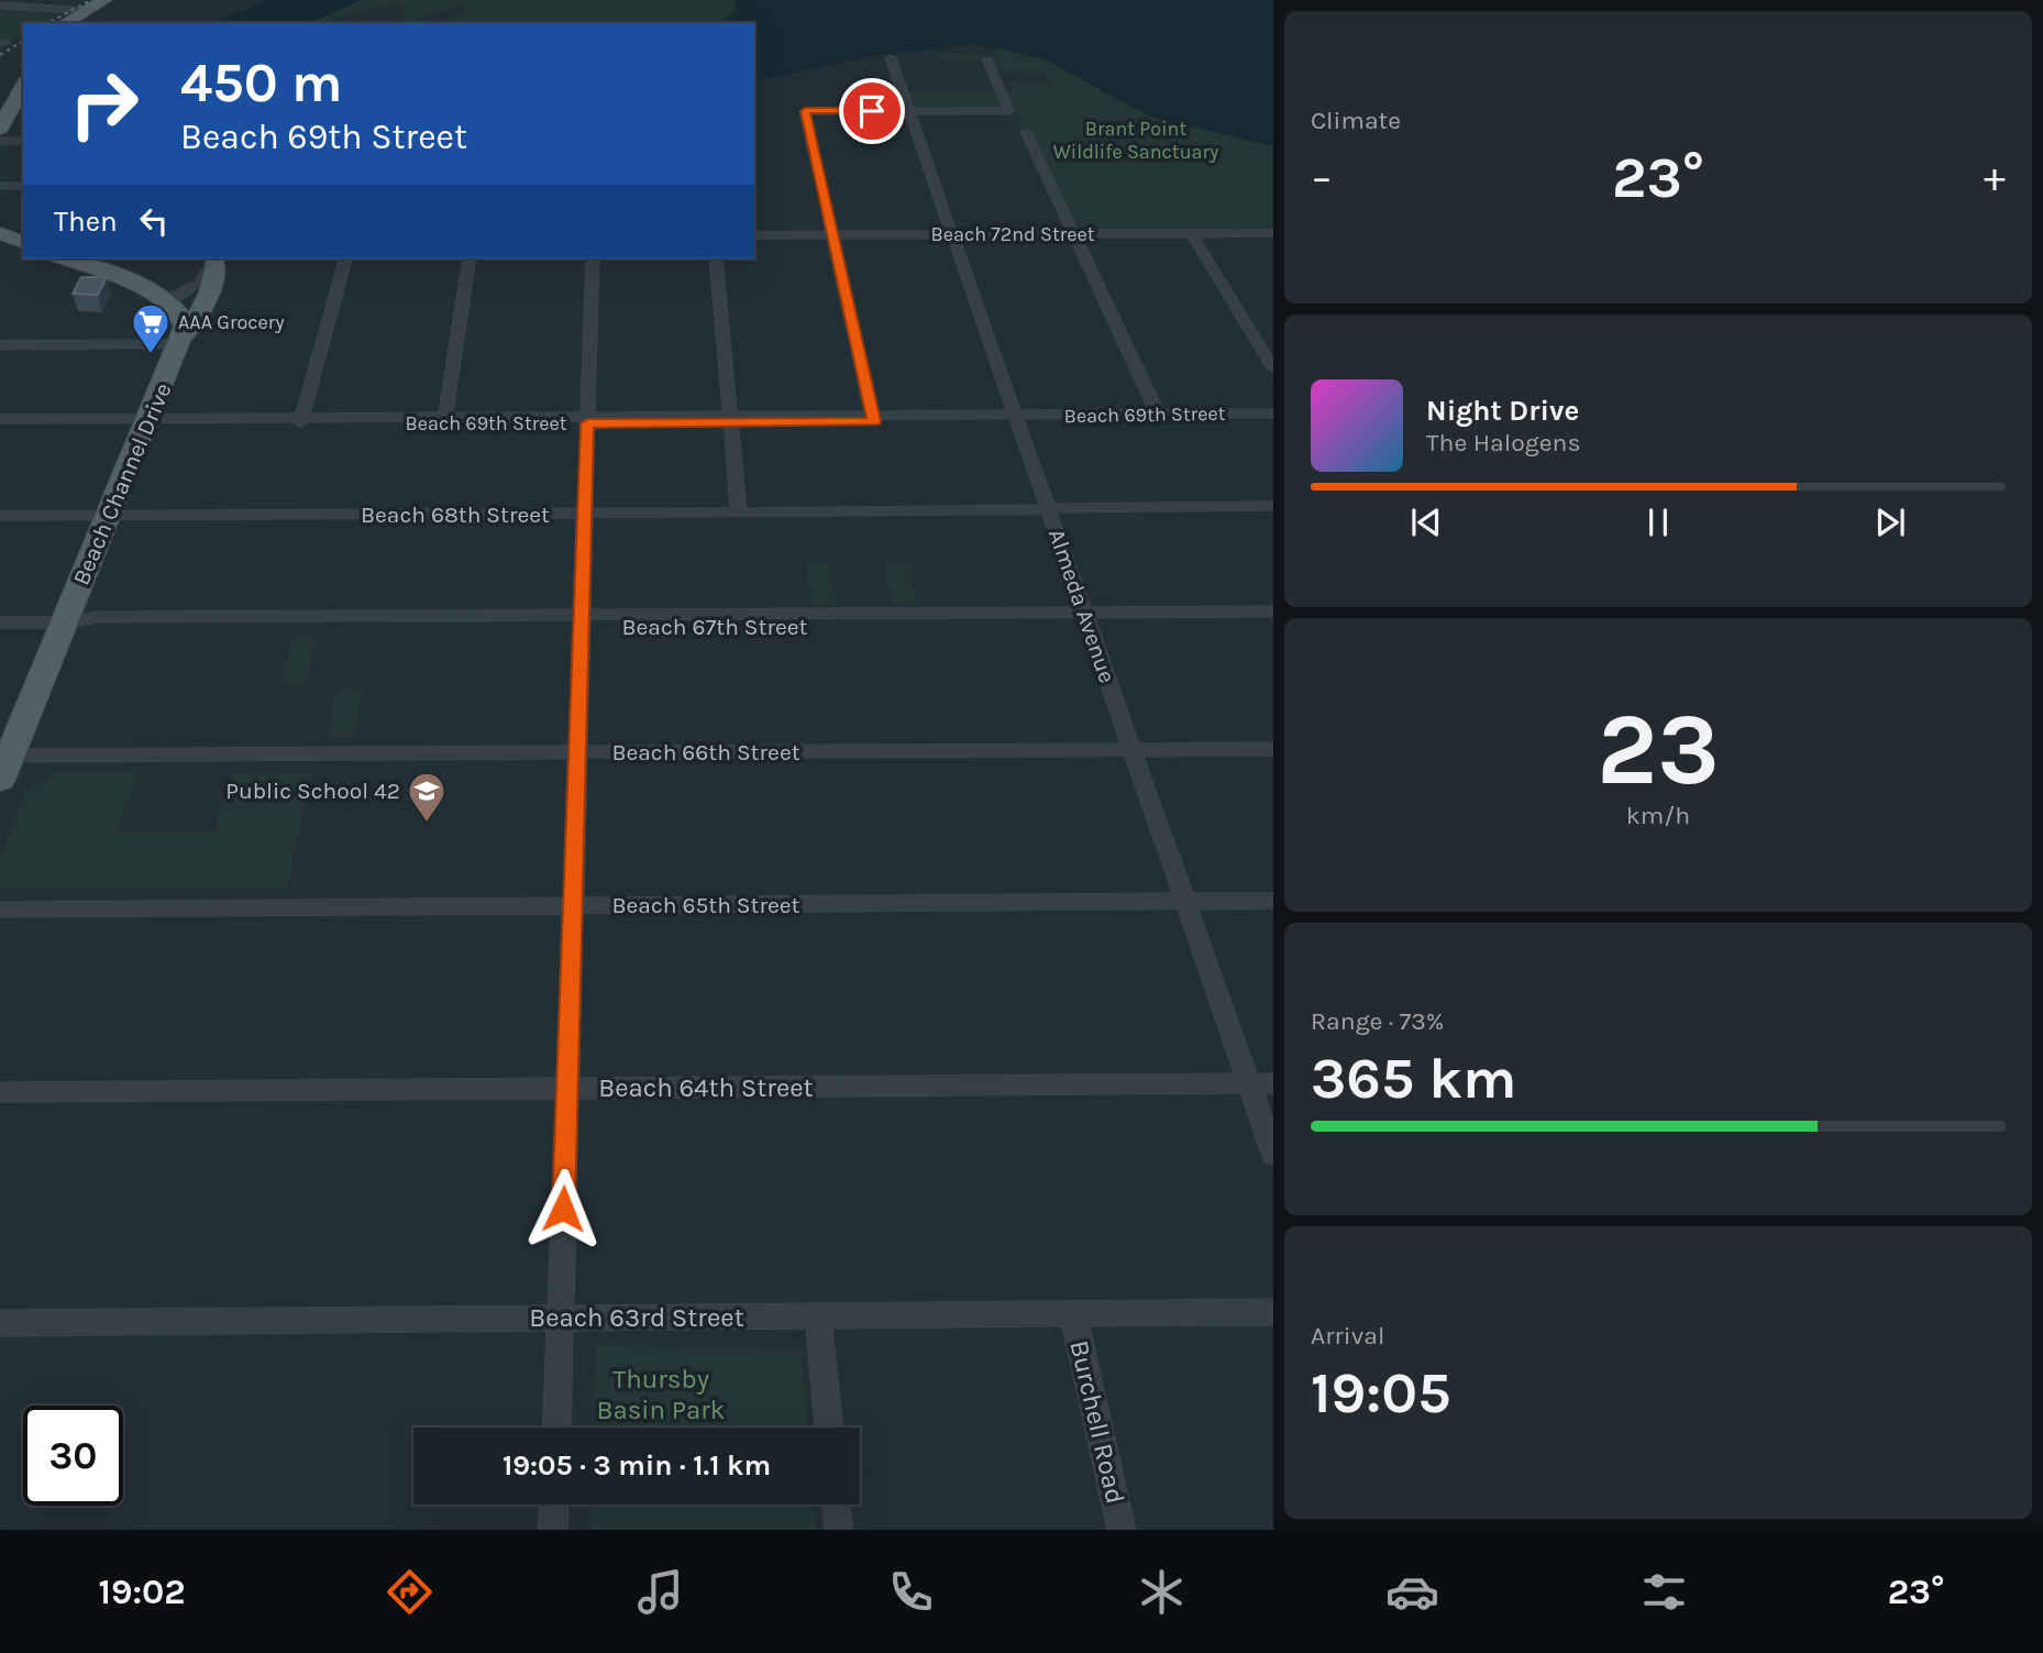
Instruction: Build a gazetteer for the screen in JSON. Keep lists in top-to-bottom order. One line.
{"streets":{"main road":["Beach Channel Drive"],"street":["Beach 72nd Street","Beach 69th Street","Beach 68th Street","Almeda Avenue","Beach 67th Street","Beach 66th Street","Beach 65th Street","Beach 64th Street","Beach 63rd Street","Burchell Road"]},"crossings":[["Beach 72nd Street","Almeda Avenue"],["Beach 69th Street","Beach Channel Drive"],["Beach 69th Street","Almeda Avenue"],["Beach Channel Drive","Beach 68th Street"],["Beach Channel Drive","Beach 67th Street"],["Beach Channel Drive","Beach 66th Street"],["Beach 68th Street","Almeda Avenue"],["Almeda Avenue","Beach 67th Street"],["Almeda Avenue","Beach 66th Street"],["Almeda Avenue","Beach 65th Street"],["Almeda Avenue","Beach 64th Street"],["Beach 63rd Street","Burchell Road"]],"parks":["Brant Point Wildlife Sanctuary","Thursby Basin Park"],"places":{"supermarket":["AAA Grocery"],"school or university":["Public School 42"]},"page":{"tile":["Climate",["23","km/h"],["Range · 73%","365 km"],["Arrival","19:05"]],"turn":["450 m","Beach 69th Street"],"heat":["−","23°","+"],"then":"Then","song":["Night Drive","The Halogens"],"limit":"30","trip":"19:05 · 3 min · 1.1 km","tabs":["19:02","23°"]}}
